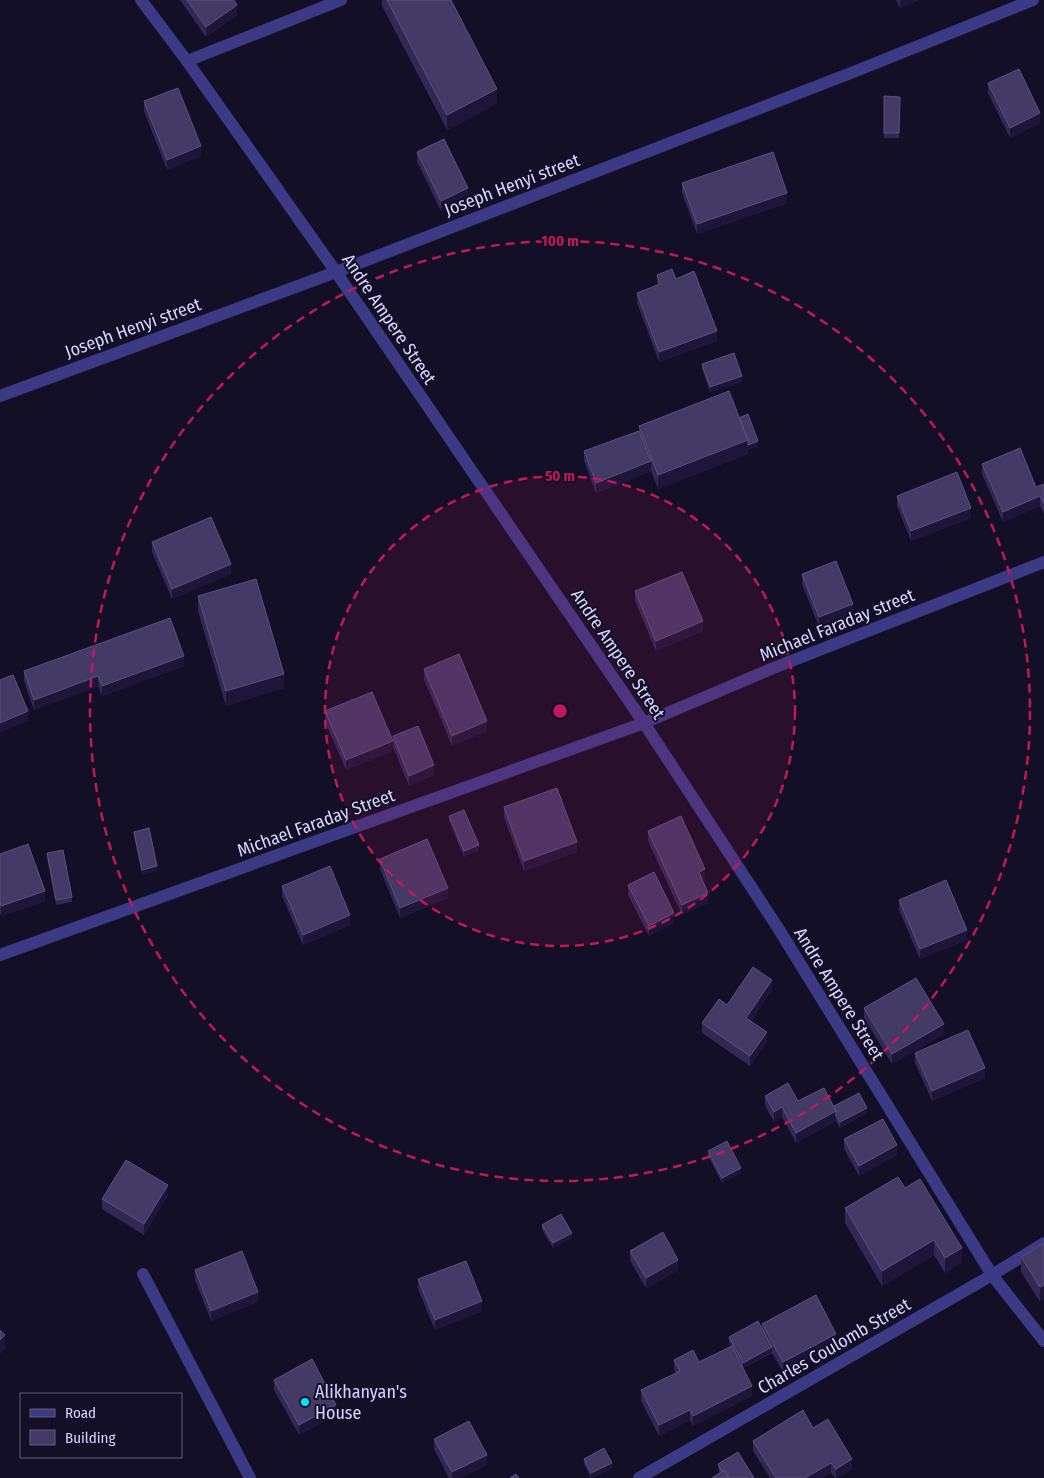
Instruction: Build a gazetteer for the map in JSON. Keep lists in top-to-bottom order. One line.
{"streets":{"street":["Joseph Henyi street","Andre Ampere Street","Michael Faraday street","Michael Faraday Street","Charles Coulomb Street"]},"crossings":[["Joseph Henyi street","Andre Ampere Street"],["Andre Ampere Street","Michael Faraday street"],["Andre Ampere Street","Michael Faraday Street"],["Andre Ampere Street","Charles Coulomb Street"],["Michael Faraday street","Michael Faraday Street"]],"places":["Alikhanyan's House"],"legend":["Road","Building"],"rings":["100 m","50 m"]}
